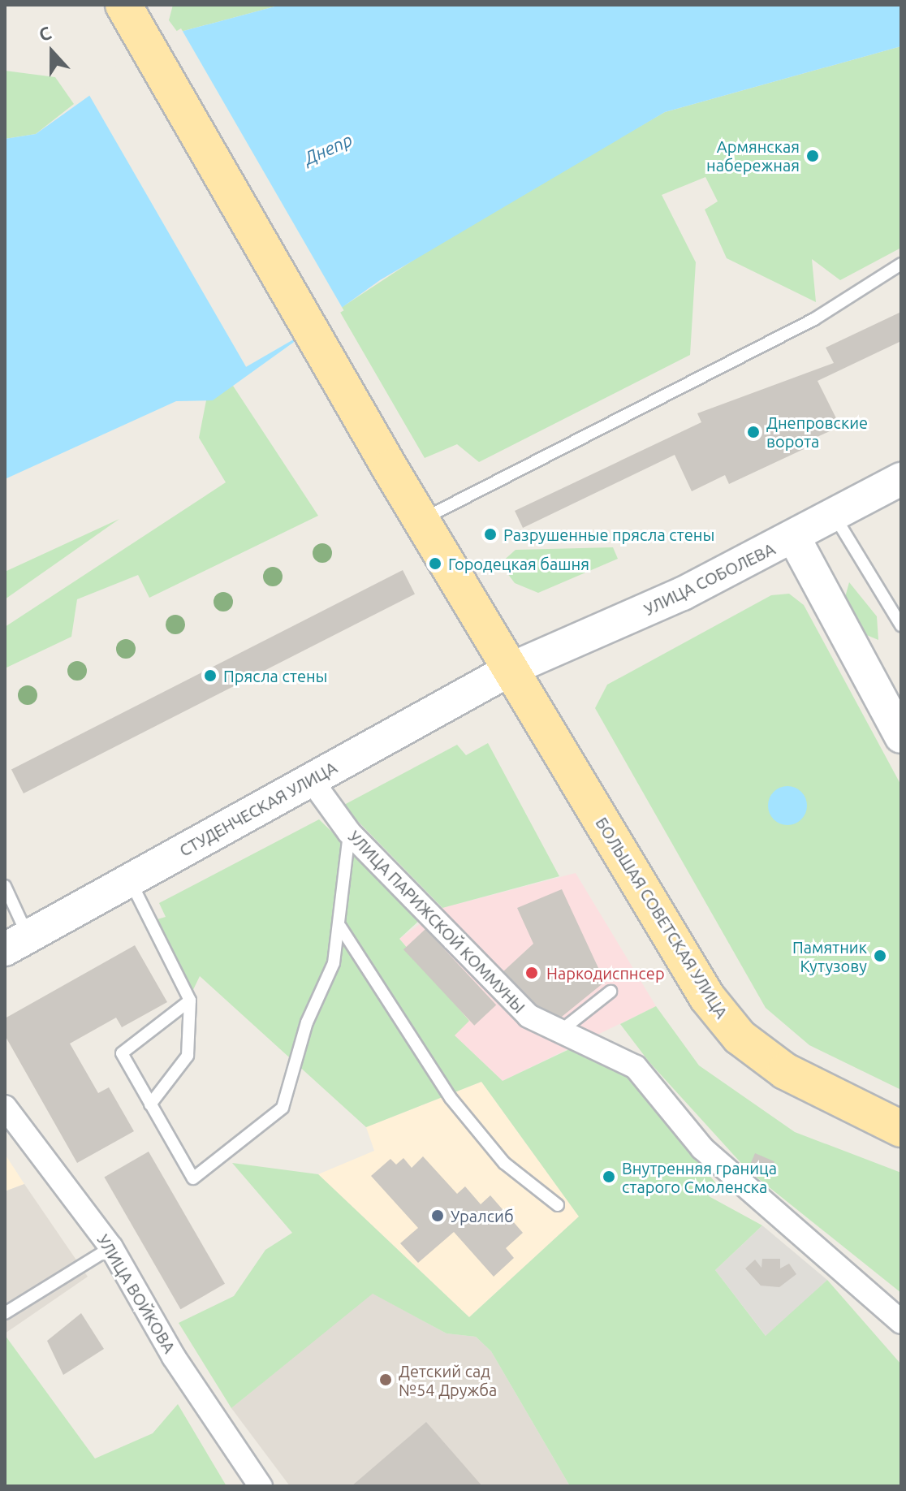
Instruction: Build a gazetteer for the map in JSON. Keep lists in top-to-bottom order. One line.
{"streets":{"main road":["УЛИЦА СОБОЛЕВА","СТУДЕНЧЕСКАЯ УЛИЦА","БОЛЬШАЯ СОВЕТСКАЯ УЛИЦА"],"street":["УЛИЦА ПАРИЖСКОЙ КОММУНЫ","УЛИЦА ВОЙКОВА"]},"crossings":[["УЛИЦА СОБОЛЕВА","СТУДЕНЧЕСКАЯ УЛИЦА"],["УЛИЦА СОБОЛЕВА","БОЛЬШАЯ СОВЕТСКАЯ УЛИЦА"],["СТУДЕНЧЕСКАЯ УЛИЦА","БОЛЬШАЯ СОВЕТСКАЯ УЛИЦА"],["СТУДЕНЧЕСКАЯ УЛИЦА","УЛИЦА ПАРИЖСКОЙ КОММУНЫ"]],"water":["Днепр"],"places":["Армянская набережная","Днепровские ворота","Разрушенные прясла стены","Городецкая башня","Прясла стены","Памятник Кутузову","Наркодиспнсер","Внутренняя граница старого Смоленска","Уралсиб","Детский сад №54 Дружба"],"north":"top"}
